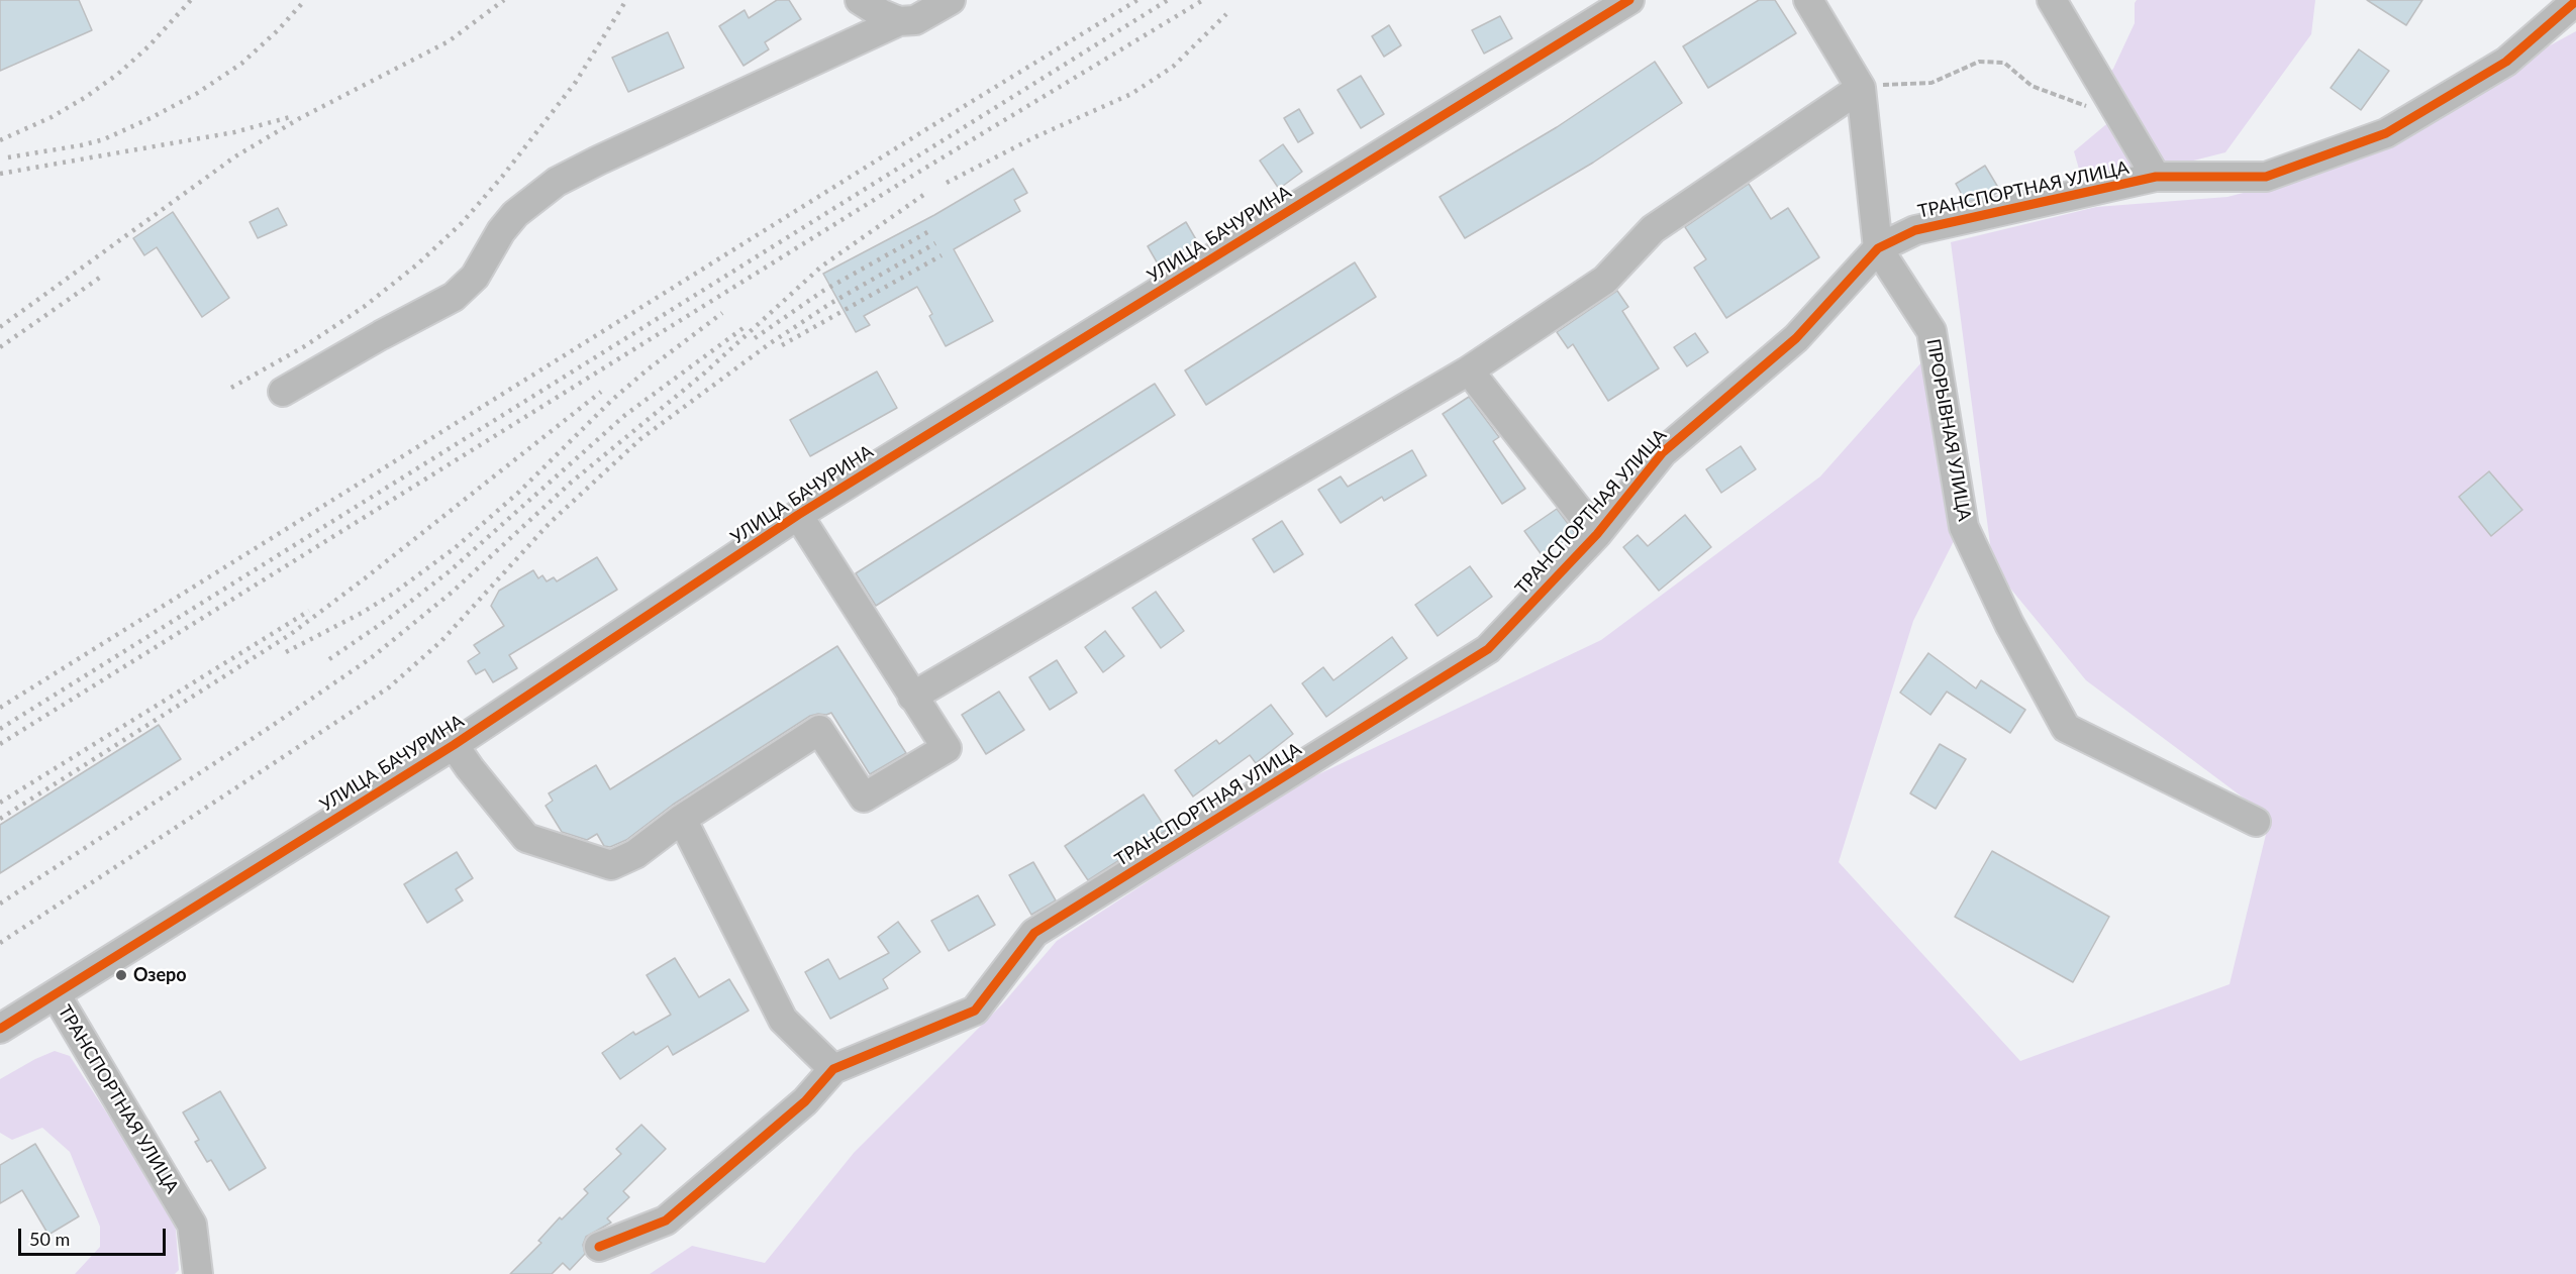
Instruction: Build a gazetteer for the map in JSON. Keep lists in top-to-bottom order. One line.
{"streets":{"street":["ТРАНСПОРТНАЯ УЛИЦА","УЛИЦА БАЧУРИНА","ПРОРЫВНАЯ УЛИЦА"]},"crossings":[["ТРАНСПОРТНАЯ УЛИЦА","УЛИЦА БАЧУРИНА"],["ТРАНСПОРТНАЯ УЛИЦА","ПРОРЫВНАЯ УЛИЦА"]],"places":["Озеро"],"scale_bar":"50 m"}
